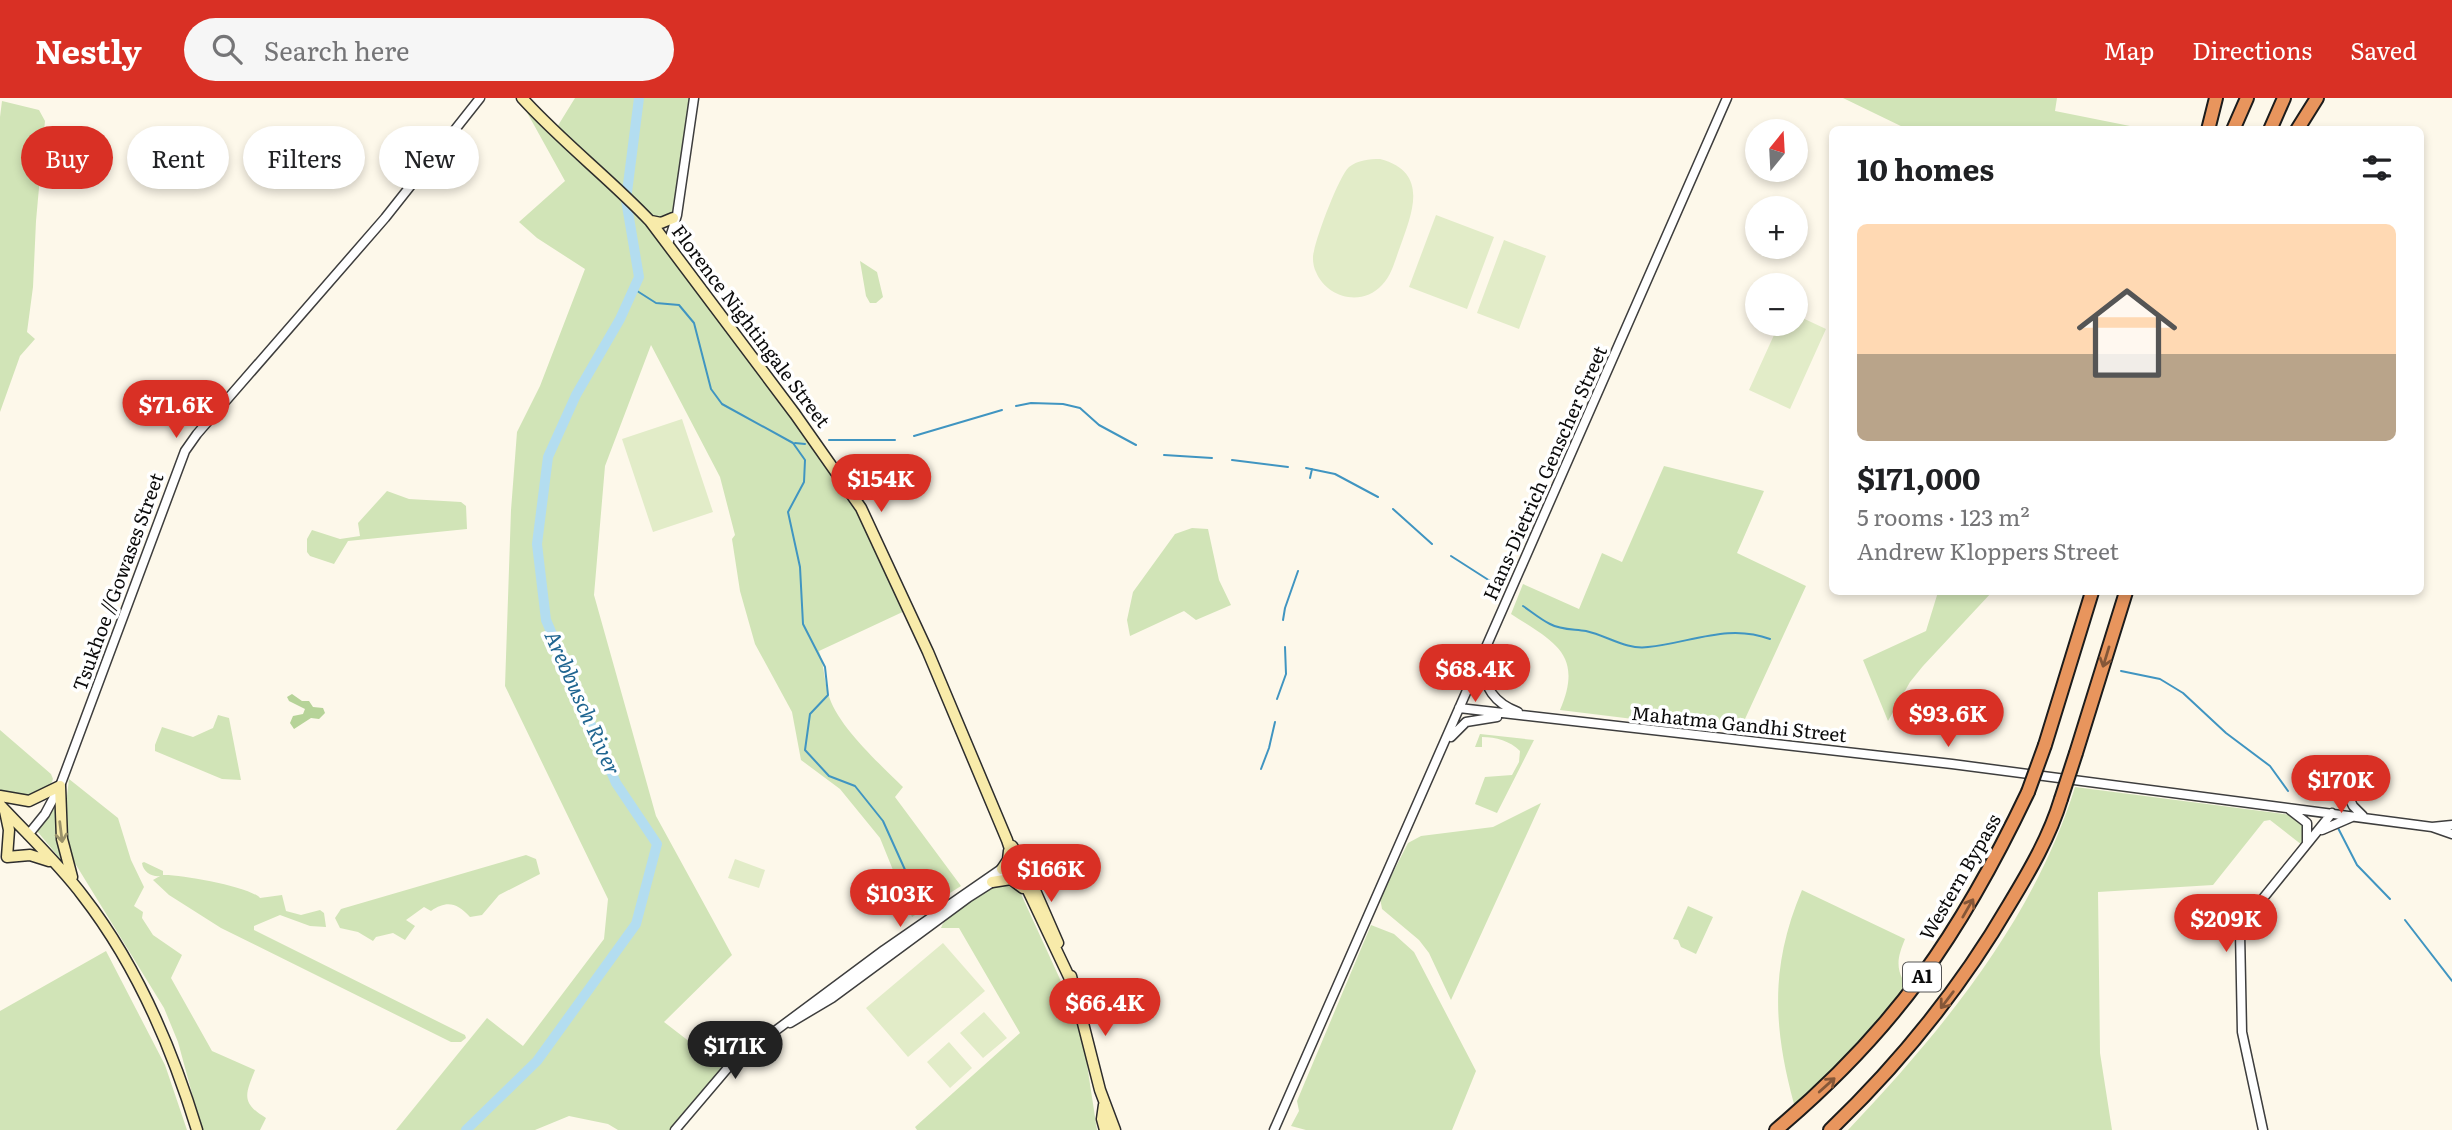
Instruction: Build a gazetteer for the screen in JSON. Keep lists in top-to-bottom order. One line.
{"streets":{"highway":["Western Bypass","A1"],"main road":["Florence Nightingale Street"],"street":["Hans-Dietrich Genscher Street","Tsukhoe //Gowases Street","Mahatma Gandhi Street"]},"crossings":[["Hans-Dietrich Genscher Street","Mahatma Gandhi Street"]],"water":["Arebbusch River"],"north":"top","page":{"header":"Nestly","search":"Search here","nav":["Map","Directions","Saved"],"map_buttons":["+","−"],"chip":["Buy","Rent","Filters","New"],"heading":"10 homes","list":[{"name":"$171,000","note":"5 rooms · 123 m² · Andrew Kloppers Street"}],"price":["$71.6K","$154K","$68.4K","$93.6K","$170K","$166K","$103K","$209K","$66.4K","$171K"]}}
